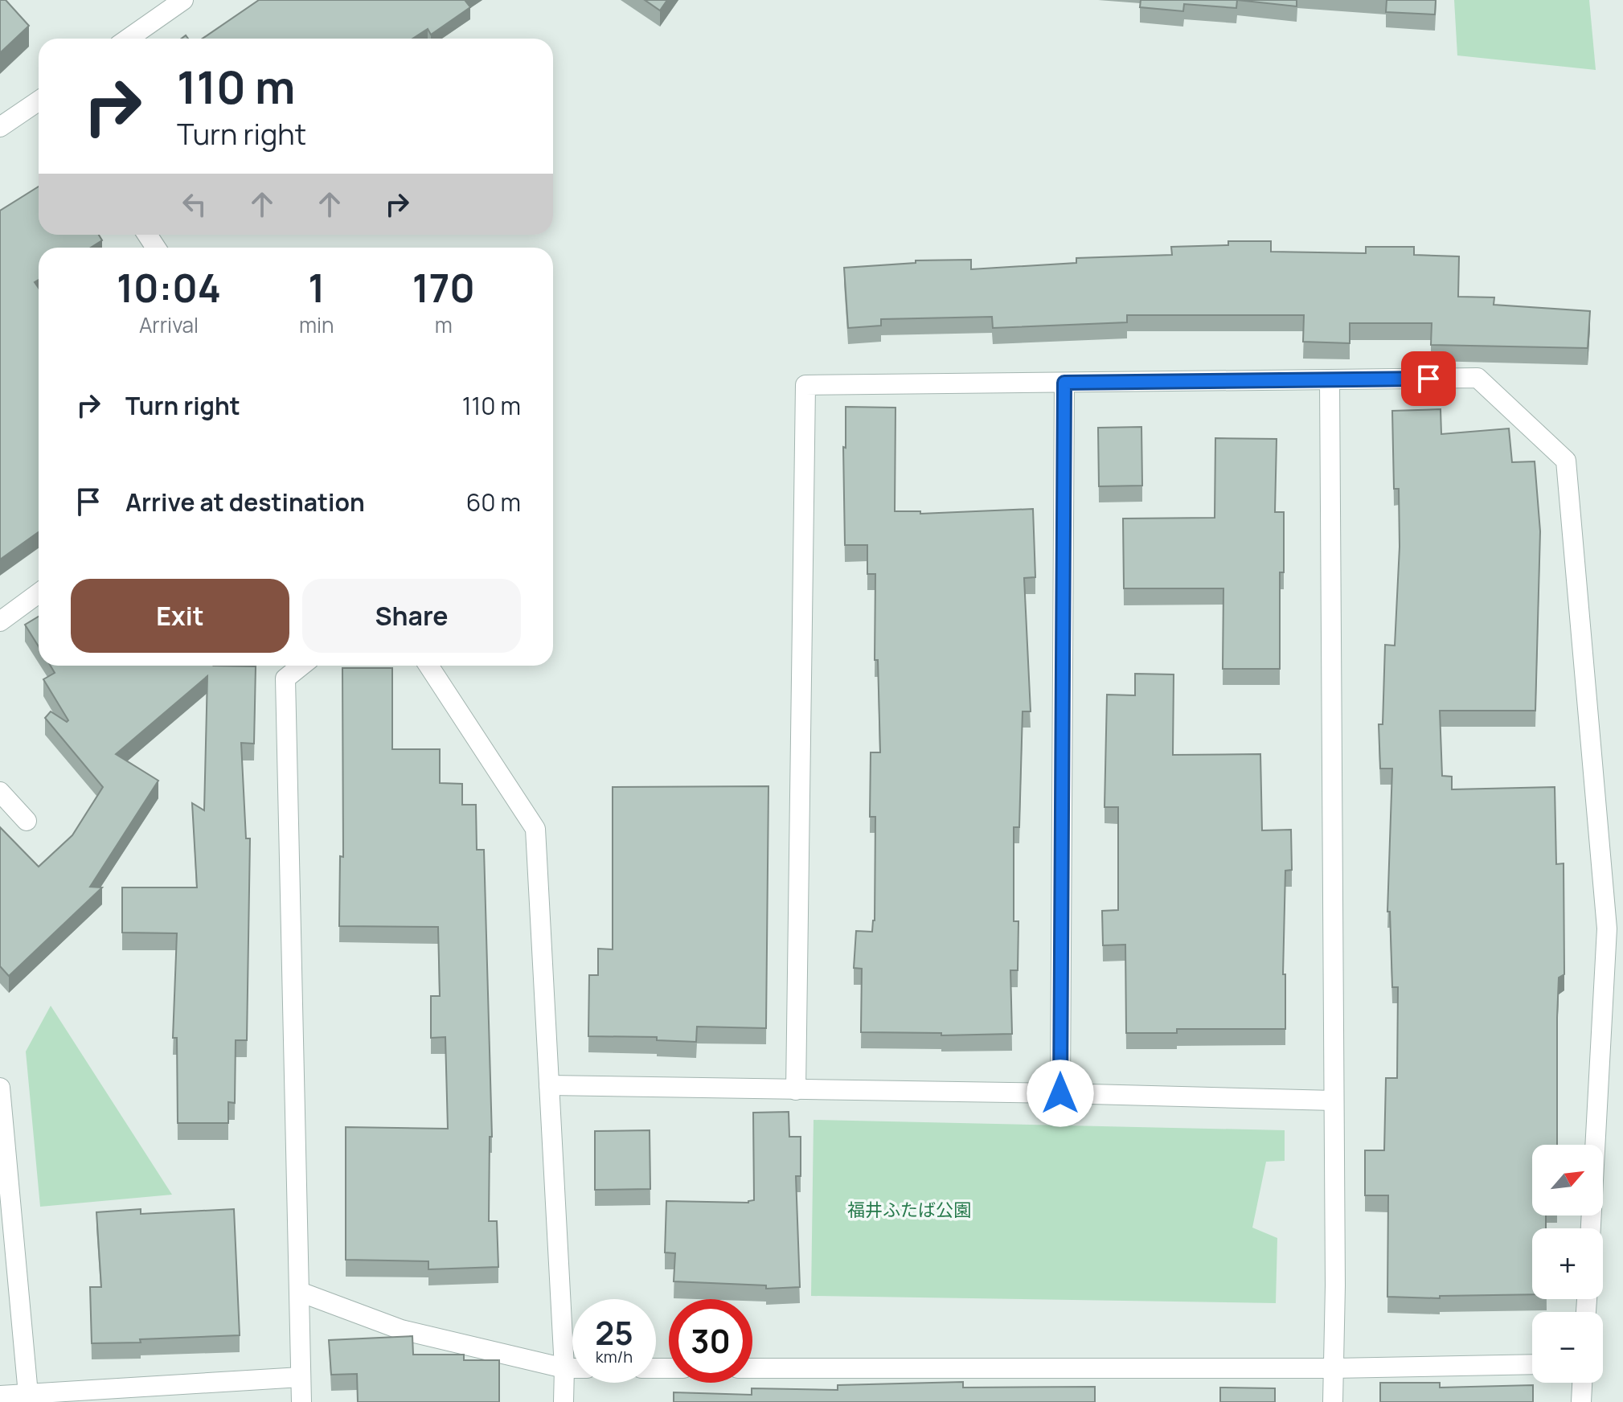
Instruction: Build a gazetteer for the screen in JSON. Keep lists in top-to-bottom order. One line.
{"parks":["福井ふたば公園"],"north":"top right","page":{"turn":["110 m","Turn right"],"eta":["10:04","Arrival","1","min","170","m"],"list":[{"name":"Turn right","value":"110 m"},{"name":"Arrive at destination","value":"60 m"}],"buttons":["Exit","Share"],"map_buttons":["+","−"],"speed":"25 km/h","limit":"30"}}
